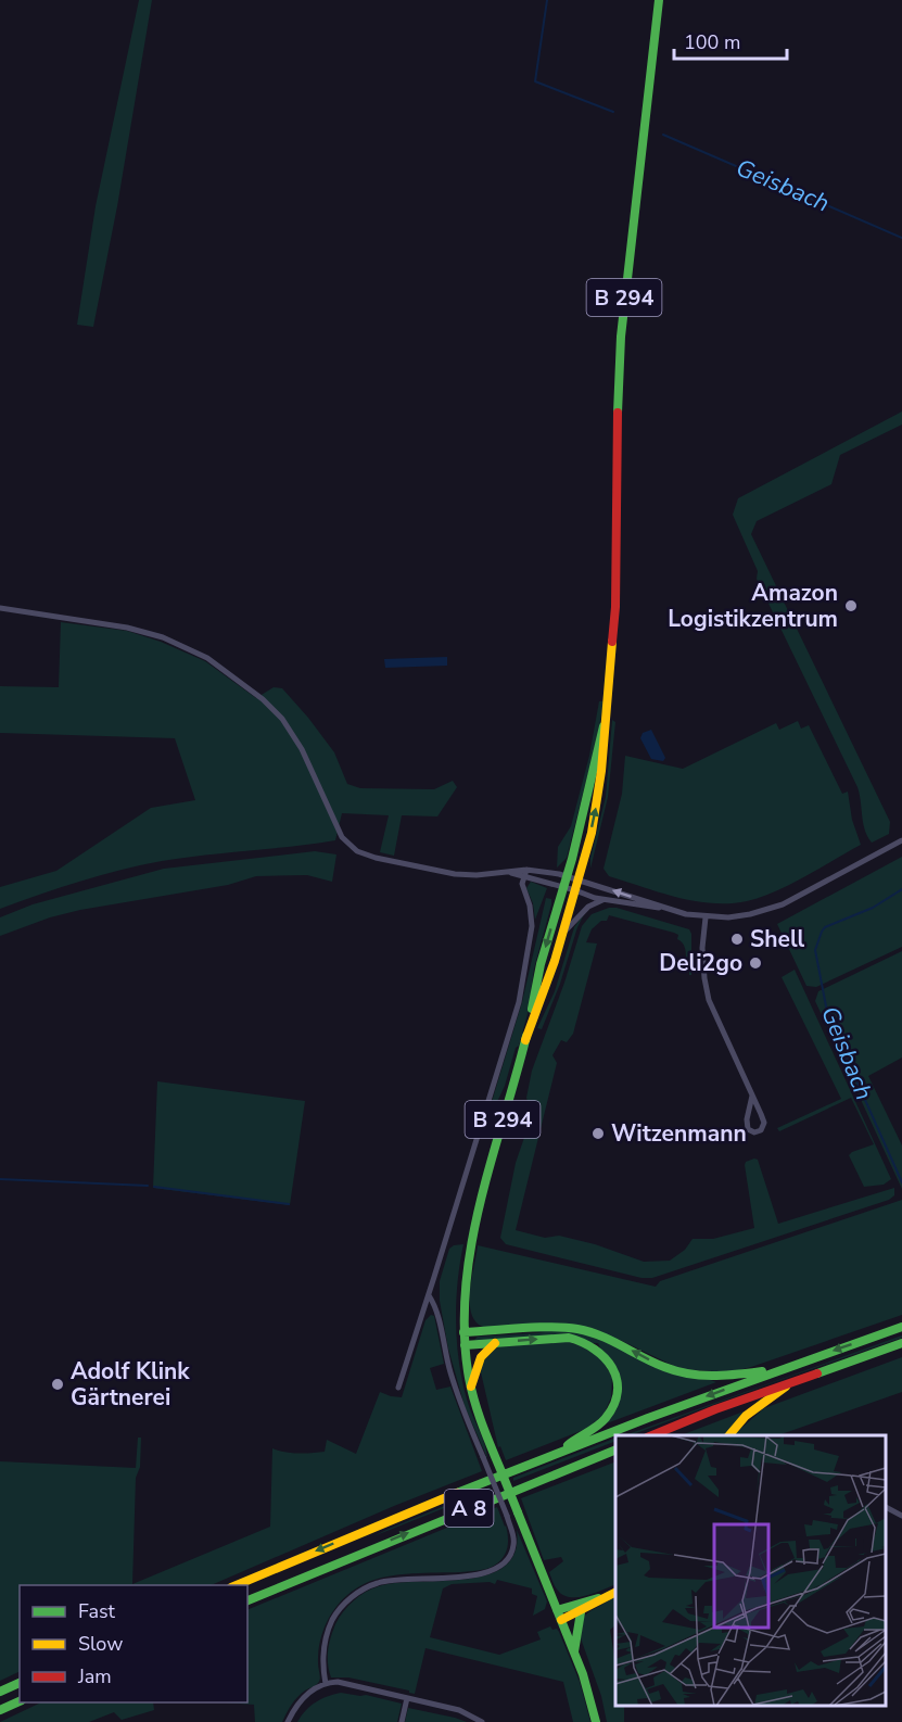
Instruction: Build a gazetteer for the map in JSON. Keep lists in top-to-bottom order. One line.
{"streets":{"main road":["B 294","A 8"]},"water":["Geisbach"],"places":["Amazon Logistikzentrum","Shell","Deli2go","Witzenmann","Adolf Klink Gärtnerei"],"legend":["Fast","Slow","Jam"],"scale_bar":"100 m"}
